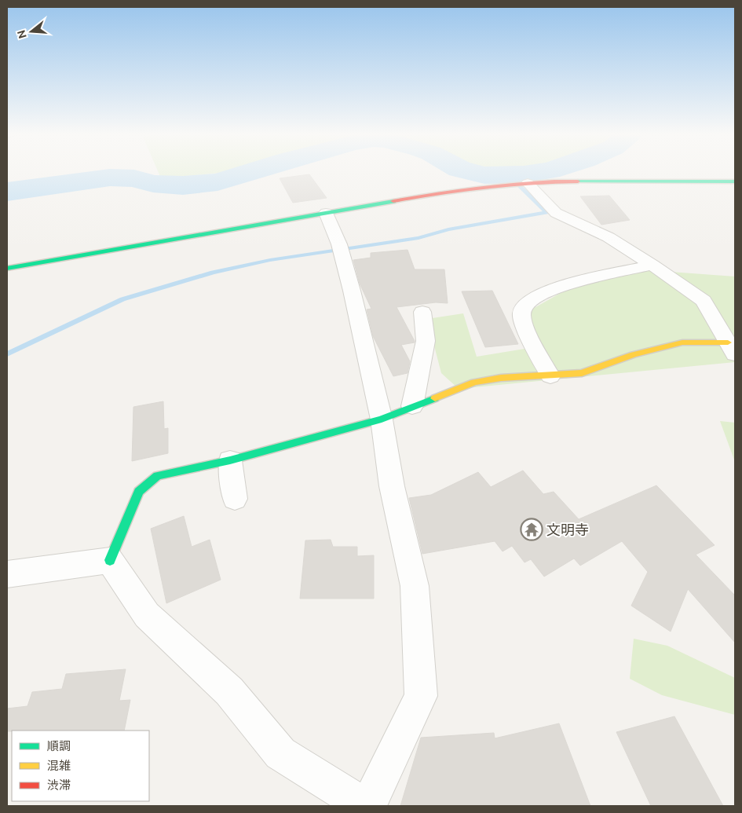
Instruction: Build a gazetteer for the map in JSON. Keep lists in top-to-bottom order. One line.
{"places":{"temple":["文明寺"]},"legend":["順調","混雑","渋滞"],"north":"left"}
